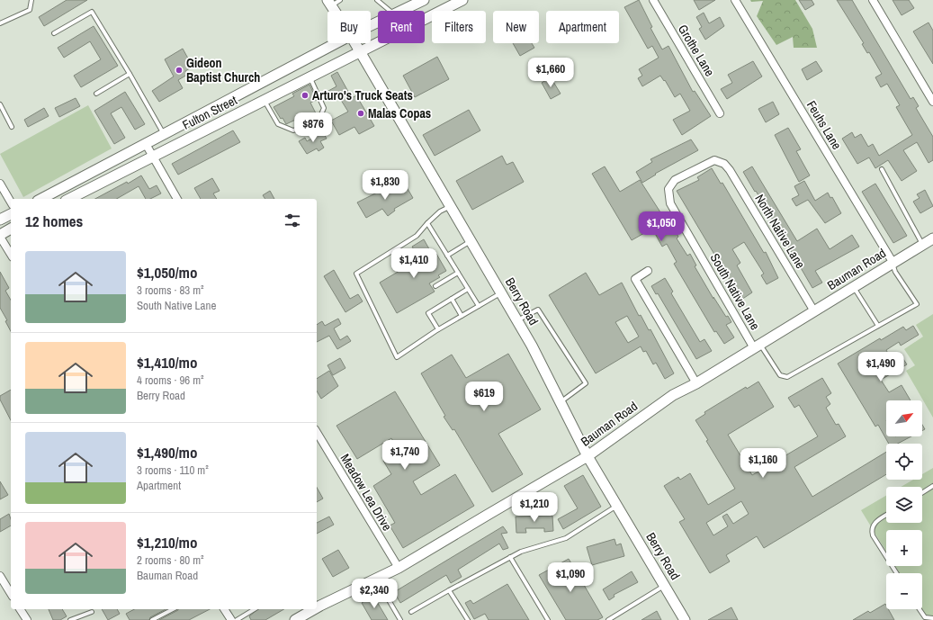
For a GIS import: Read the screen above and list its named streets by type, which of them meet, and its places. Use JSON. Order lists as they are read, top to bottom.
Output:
{
  "streets": {
    "street": [
      "Grothe Lane",
      "Fulton Street",
      "Feuhs Lane",
      "North Native Lane",
      "Bauman Road",
      "South Native Lane",
      "Berry Road",
      "Meadow Lea Drive"
    ]
  },
  "crossings": [
    ["Fulton Street", "Berry Road"],
    ["Feuhs Lane", "Bauman Road"],
    ["North Native Lane", "Bauman Road"],
    ["North Native Lane", "South Native Lane"],
    ["Bauman Road", "South Native Lane"],
    ["Bauman Road", "Berry Road"],
    ["Bauman Road", "Meadow Lea Drive"]
  ],
  "places": ["Gideon Baptist Church", "Arturo's Truck Seats", "Malas Copas"],
  "north": "top right",
  "page": {
    "chip": [
      "Buy",
      "Rent",
      "Filters",
      "New",
      "Apartment"
    ],
    "price": [
      "$1,660",
      "$876",
      "$1,830",
      "$1,050",
      "$1,410",
      "$1,490",
      "$619",
      "$1,740",
      "$1,160",
      "$1,210",
      "$1,090",
      "$2,340"
    ],
    "heading": "12 homes",
    "list": [
      {
        "name": "$1,050/mo",
        "note": "3 rooms · 83 m² · South Native Lane"
      },
      {
        "name": "$1,410/mo",
        "note": "4 rooms · 96 m² · Berry Road"
      },
      {
        "name": "$1,490/mo",
        "note": "3 rooms · 110 m² · Apartment"
      },
      {
        "name": "$1,210/mo",
        "note": "2 rooms · 80 m² · Bauman Road"
      }
    ],
    "map_buttons": ["+", "−"]
  }
}
